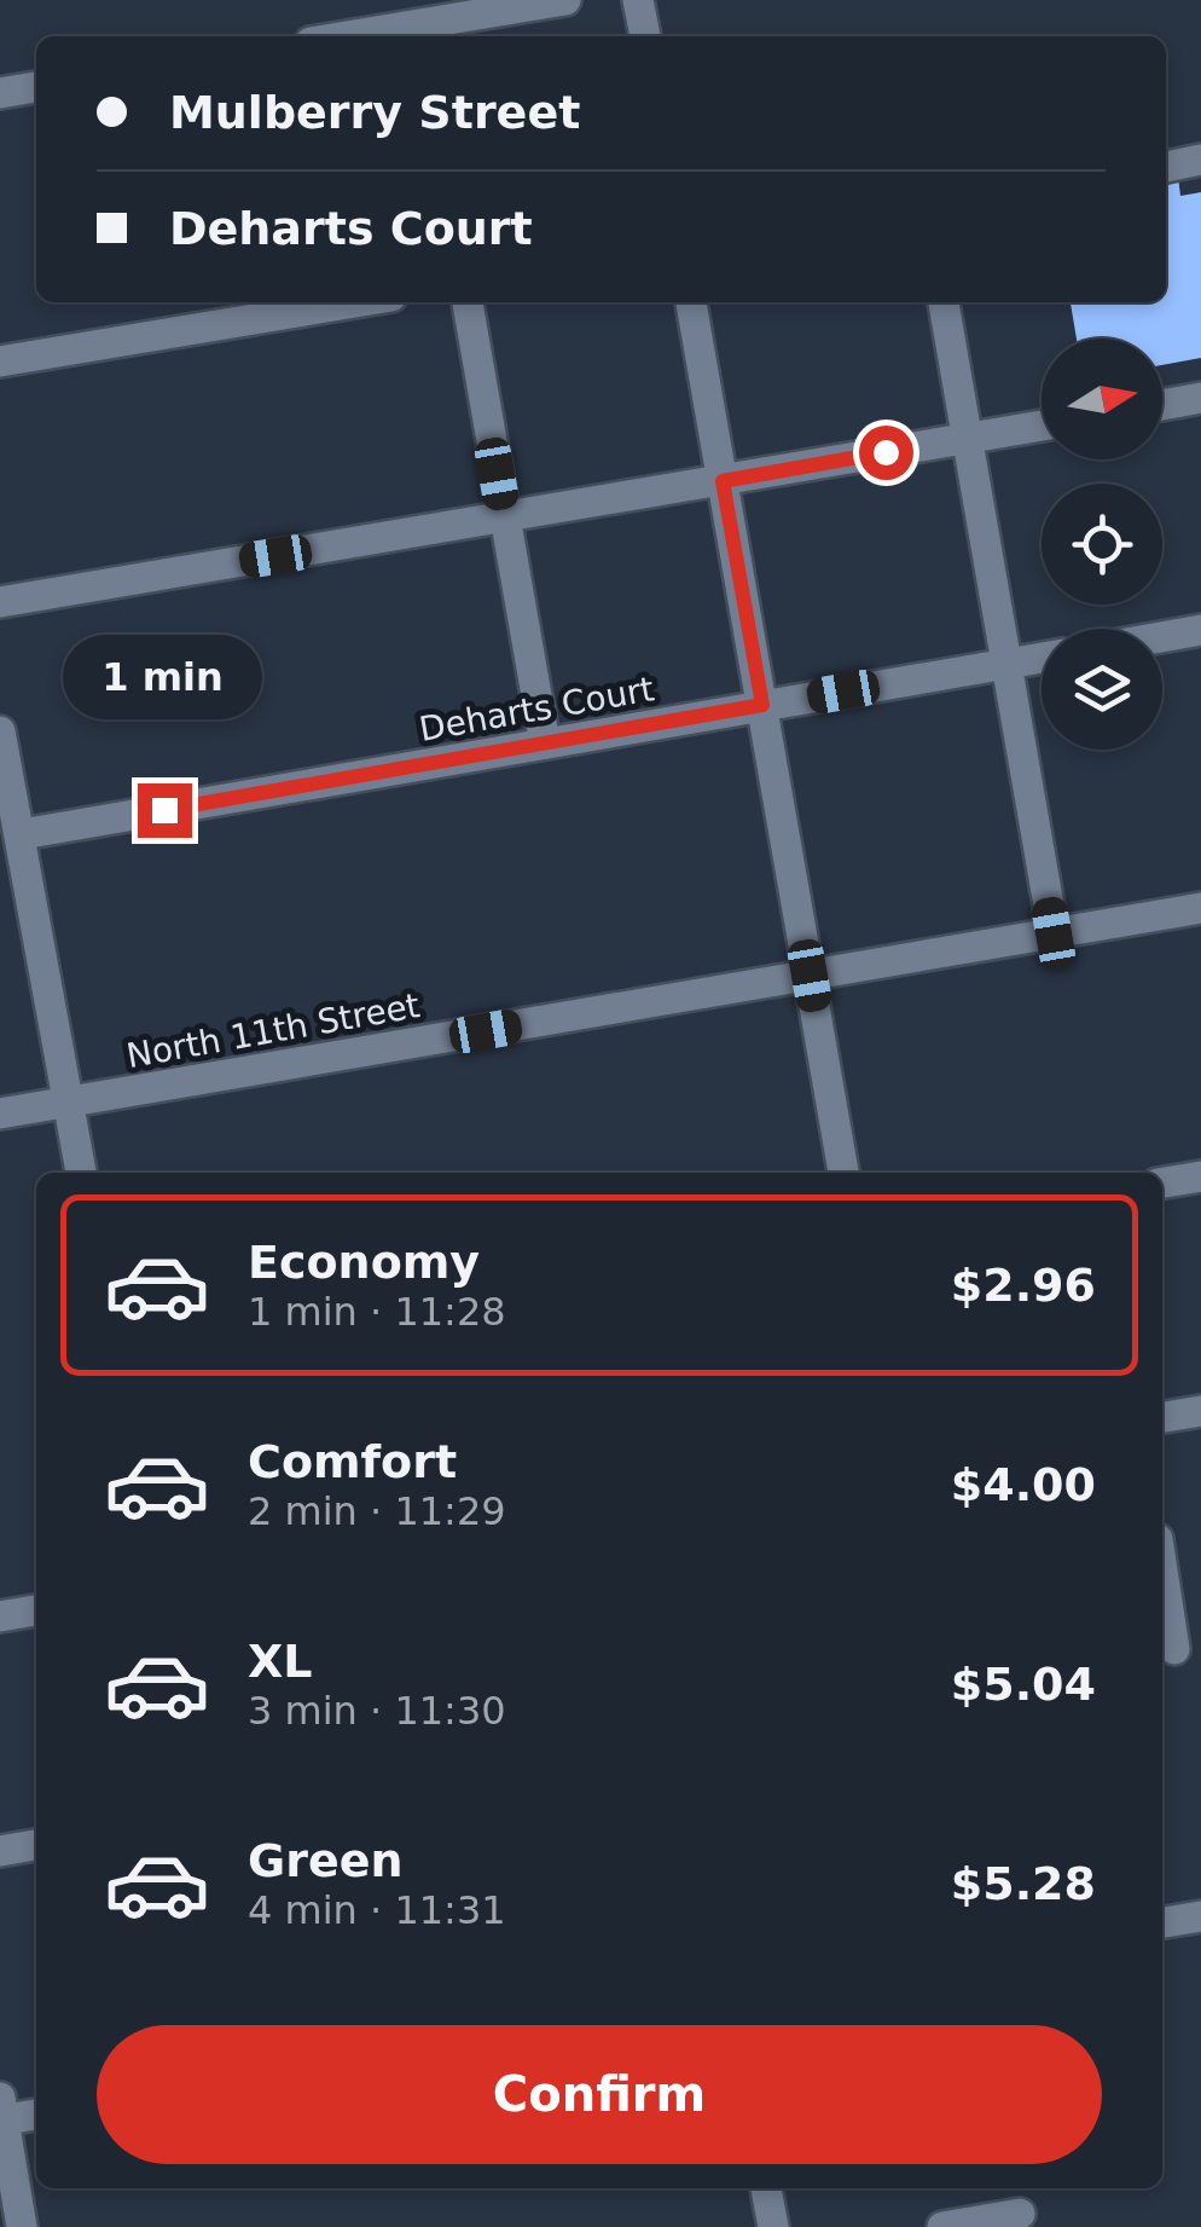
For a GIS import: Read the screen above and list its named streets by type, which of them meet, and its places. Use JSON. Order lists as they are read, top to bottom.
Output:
{
  "streets": {
    "street": ["Deharts Court", "North 11th Street"]
  },
  "north": "right",
  "page": {
    "banner": ["Mulberry Street", "Deharts Court"],
    "bubble": "1 min",
    "list": [
      {
        "name": "Economy",
        "note": "1 min · 11:28",
        "value": "$2.96"
      },
      {
        "name": "Comfort",
        "note": "2 min · 11:29",
        "value": "$4.00"
      },
      {
        "name": "XL",
        "note": "3 min · 11:30",
        "value": "$5.04"
      },
      {
        "name": "Green",
        "note": "4 min · 11:31",
        "value": "$5.28"
      }
    ],
    "buttons": "Confirm"
  }
}
